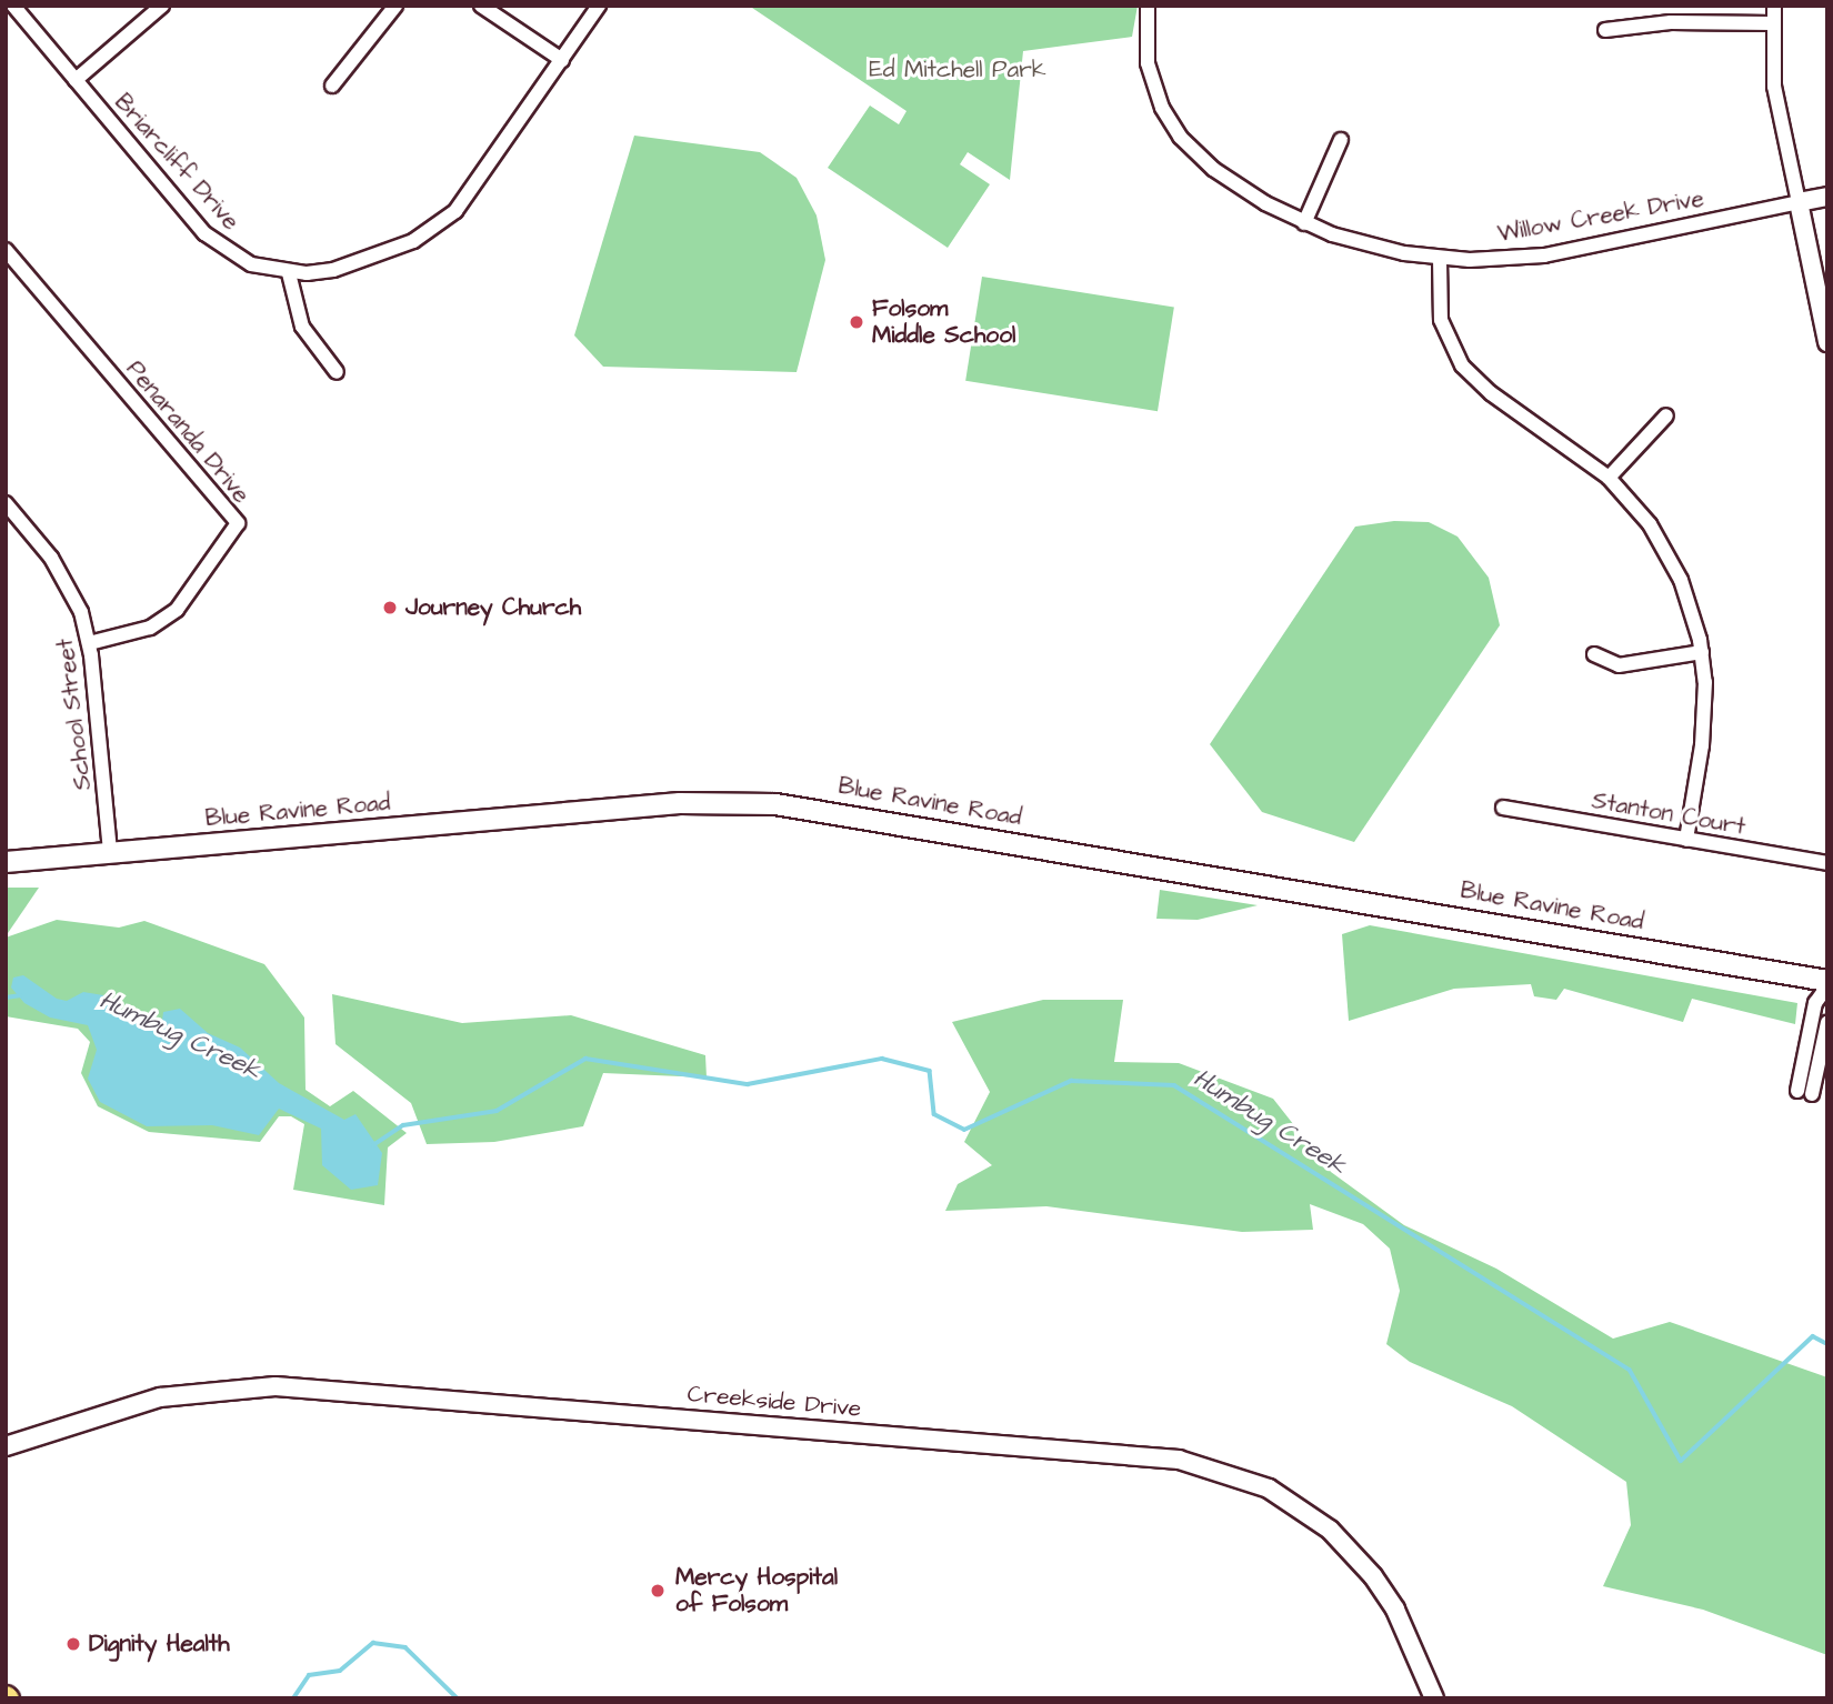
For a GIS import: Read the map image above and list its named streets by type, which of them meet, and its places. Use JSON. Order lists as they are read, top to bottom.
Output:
{
  "streets": {
    "main road": ["Blue Ravine Road"],
    "street": [
      "Briarcliff Drive",
      "Willow Creek Drive",
      "Penaranda Drive",
      "School Street",
      "Stanton Court",
      "Creekside Drive"
    ]
  },
  "crossings": [
    ["Penaranda Drive", "School Street"],
    ["School Street", "Blue Ravine Road"]
  ],
  "water": ["Humbug Creek"],
  "parks": ["Ed Mitchell Park"],
  "places": [
    "Folsom Middle School",
    "Journey Church",
    "Mercy Hospital of Folsom",
    "Dignity Health"
  ]
}
